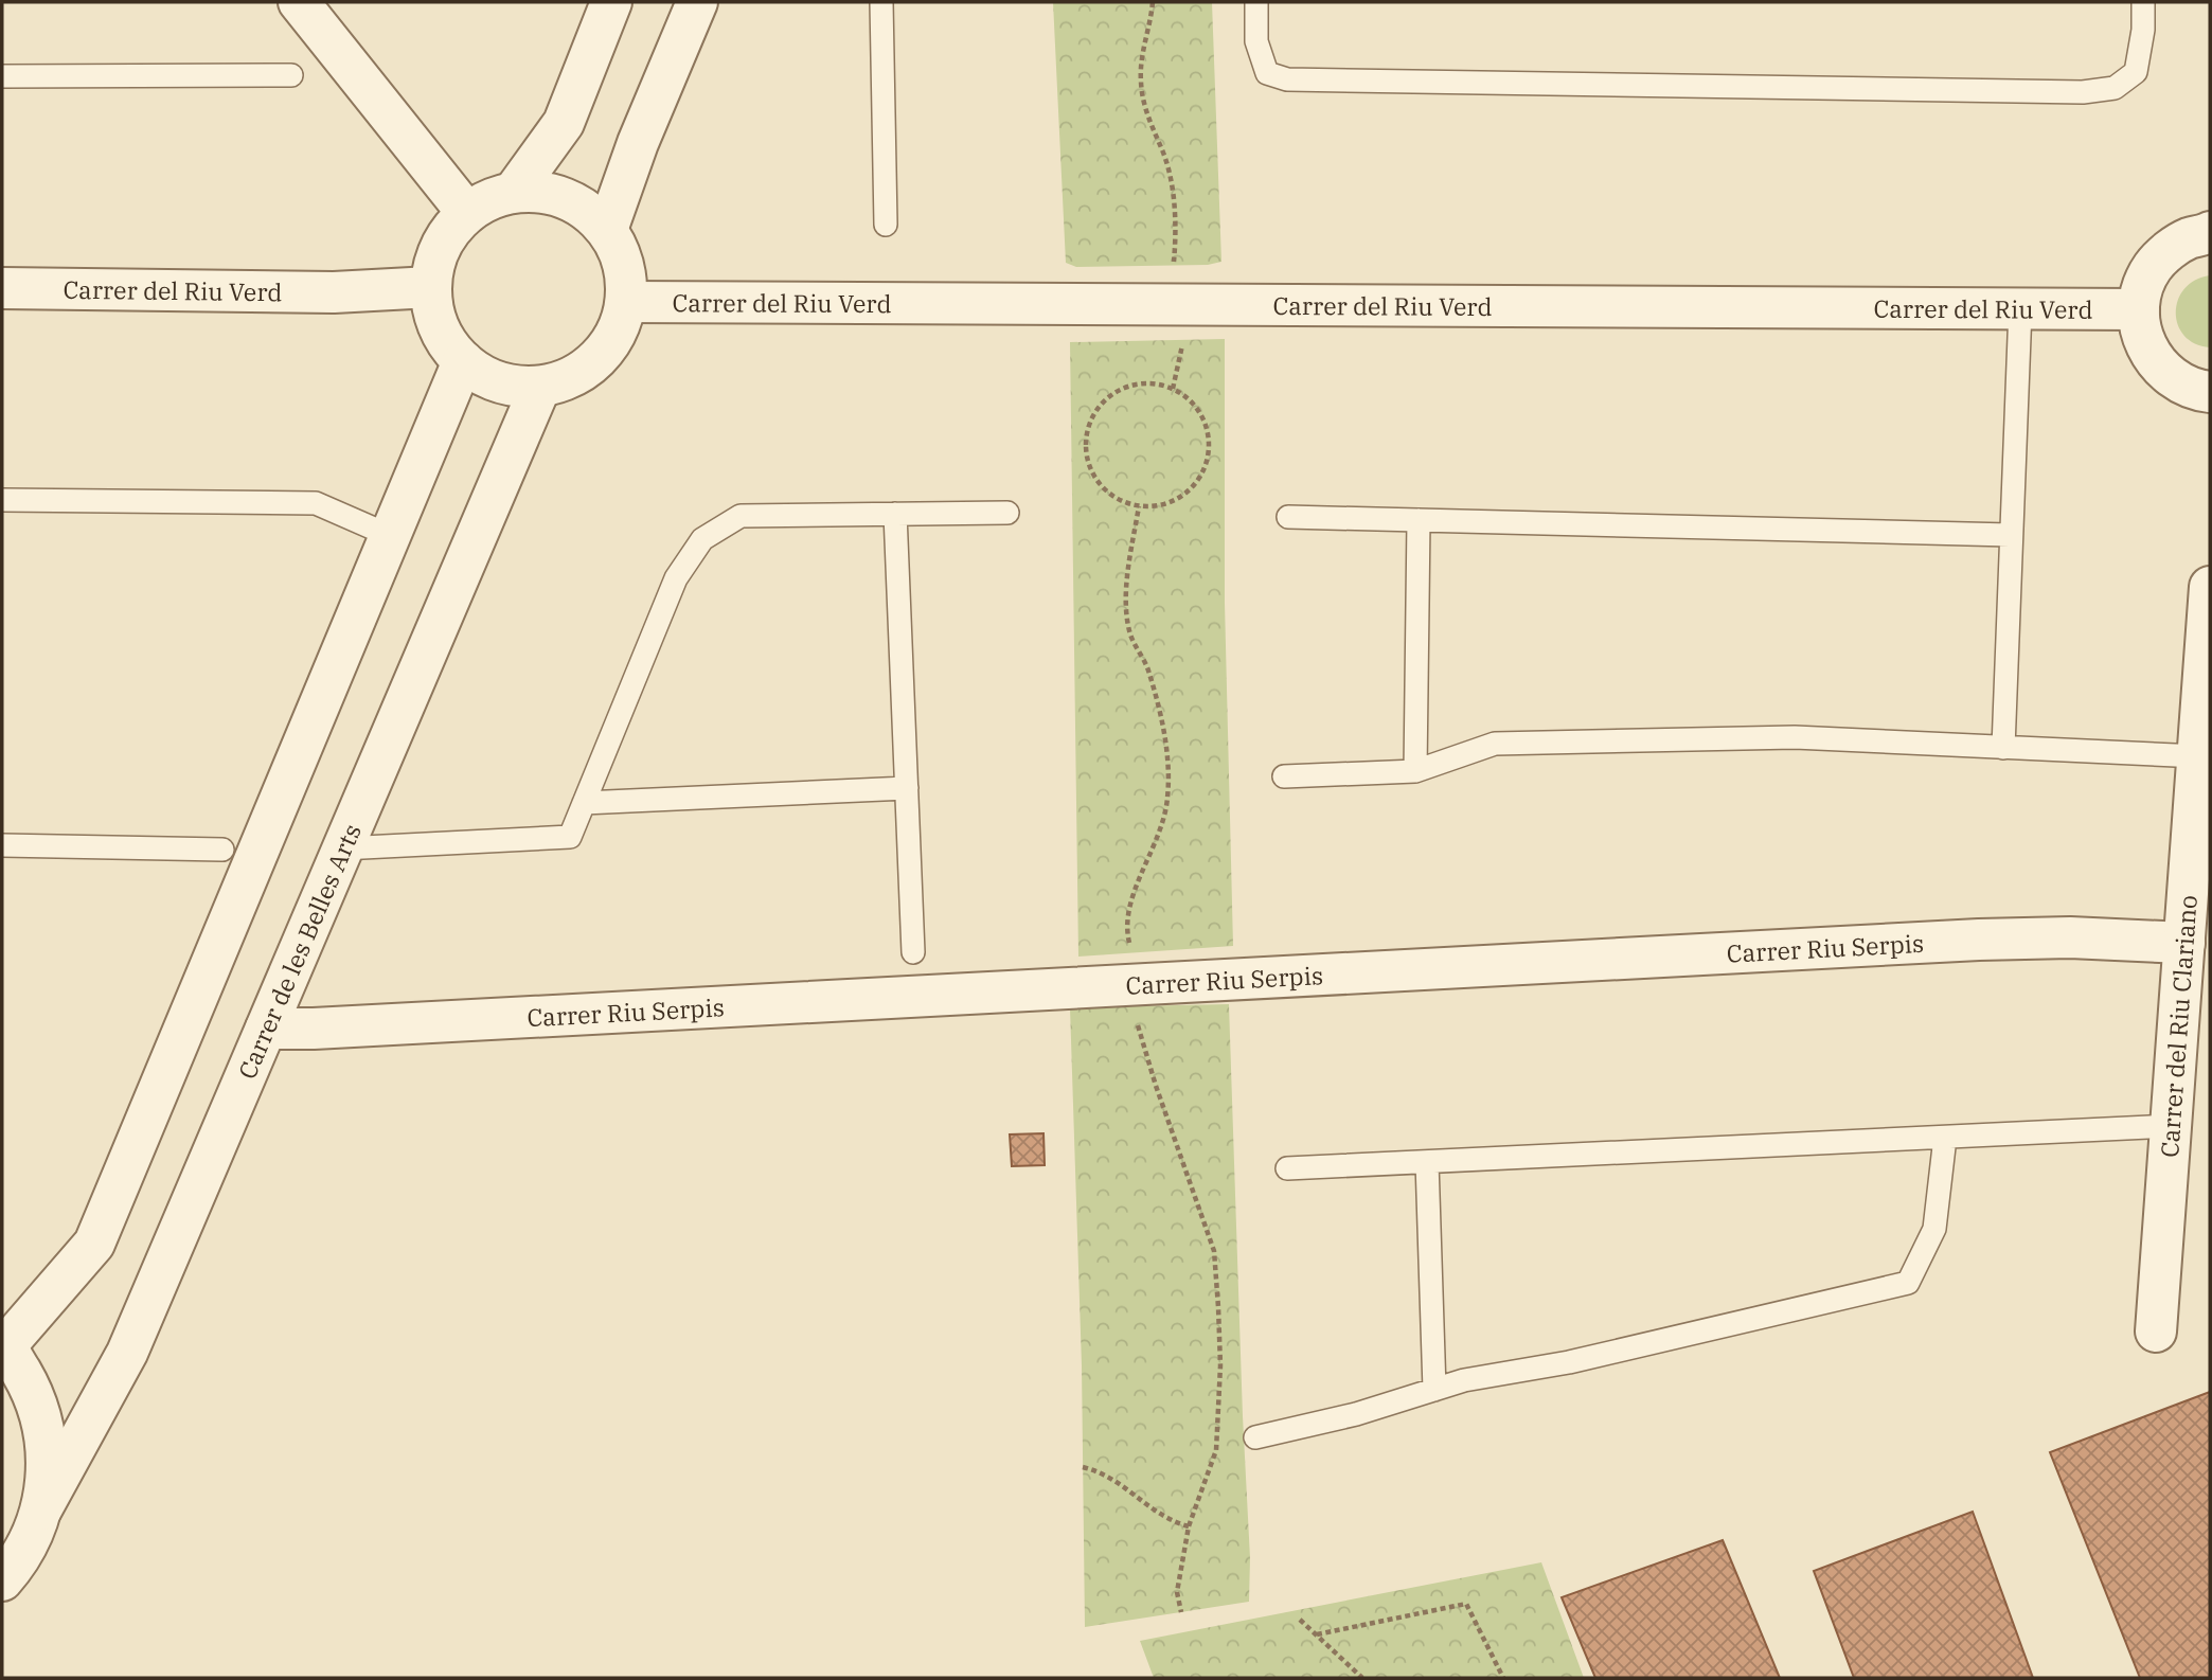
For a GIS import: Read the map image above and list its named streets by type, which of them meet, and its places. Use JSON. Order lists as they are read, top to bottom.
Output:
{
  "streets": {
    "street": [
      "Carrer del Riu Verd",
      "Carrer Riu Serpis",
      "Carrer de les Belles Arts",
      "Carrer del Riu Clariano"
    ]
  },
  "crossings": [
    ["Carrer del Riu Verd", "Carrer de les Belles Arts"],
    ["Carrer Riu Serpis", "Carrer de les Belles Arts"],
    ["Carrer Riu Serpis", "Carrer del Riu Clariano"]
  ]
}
